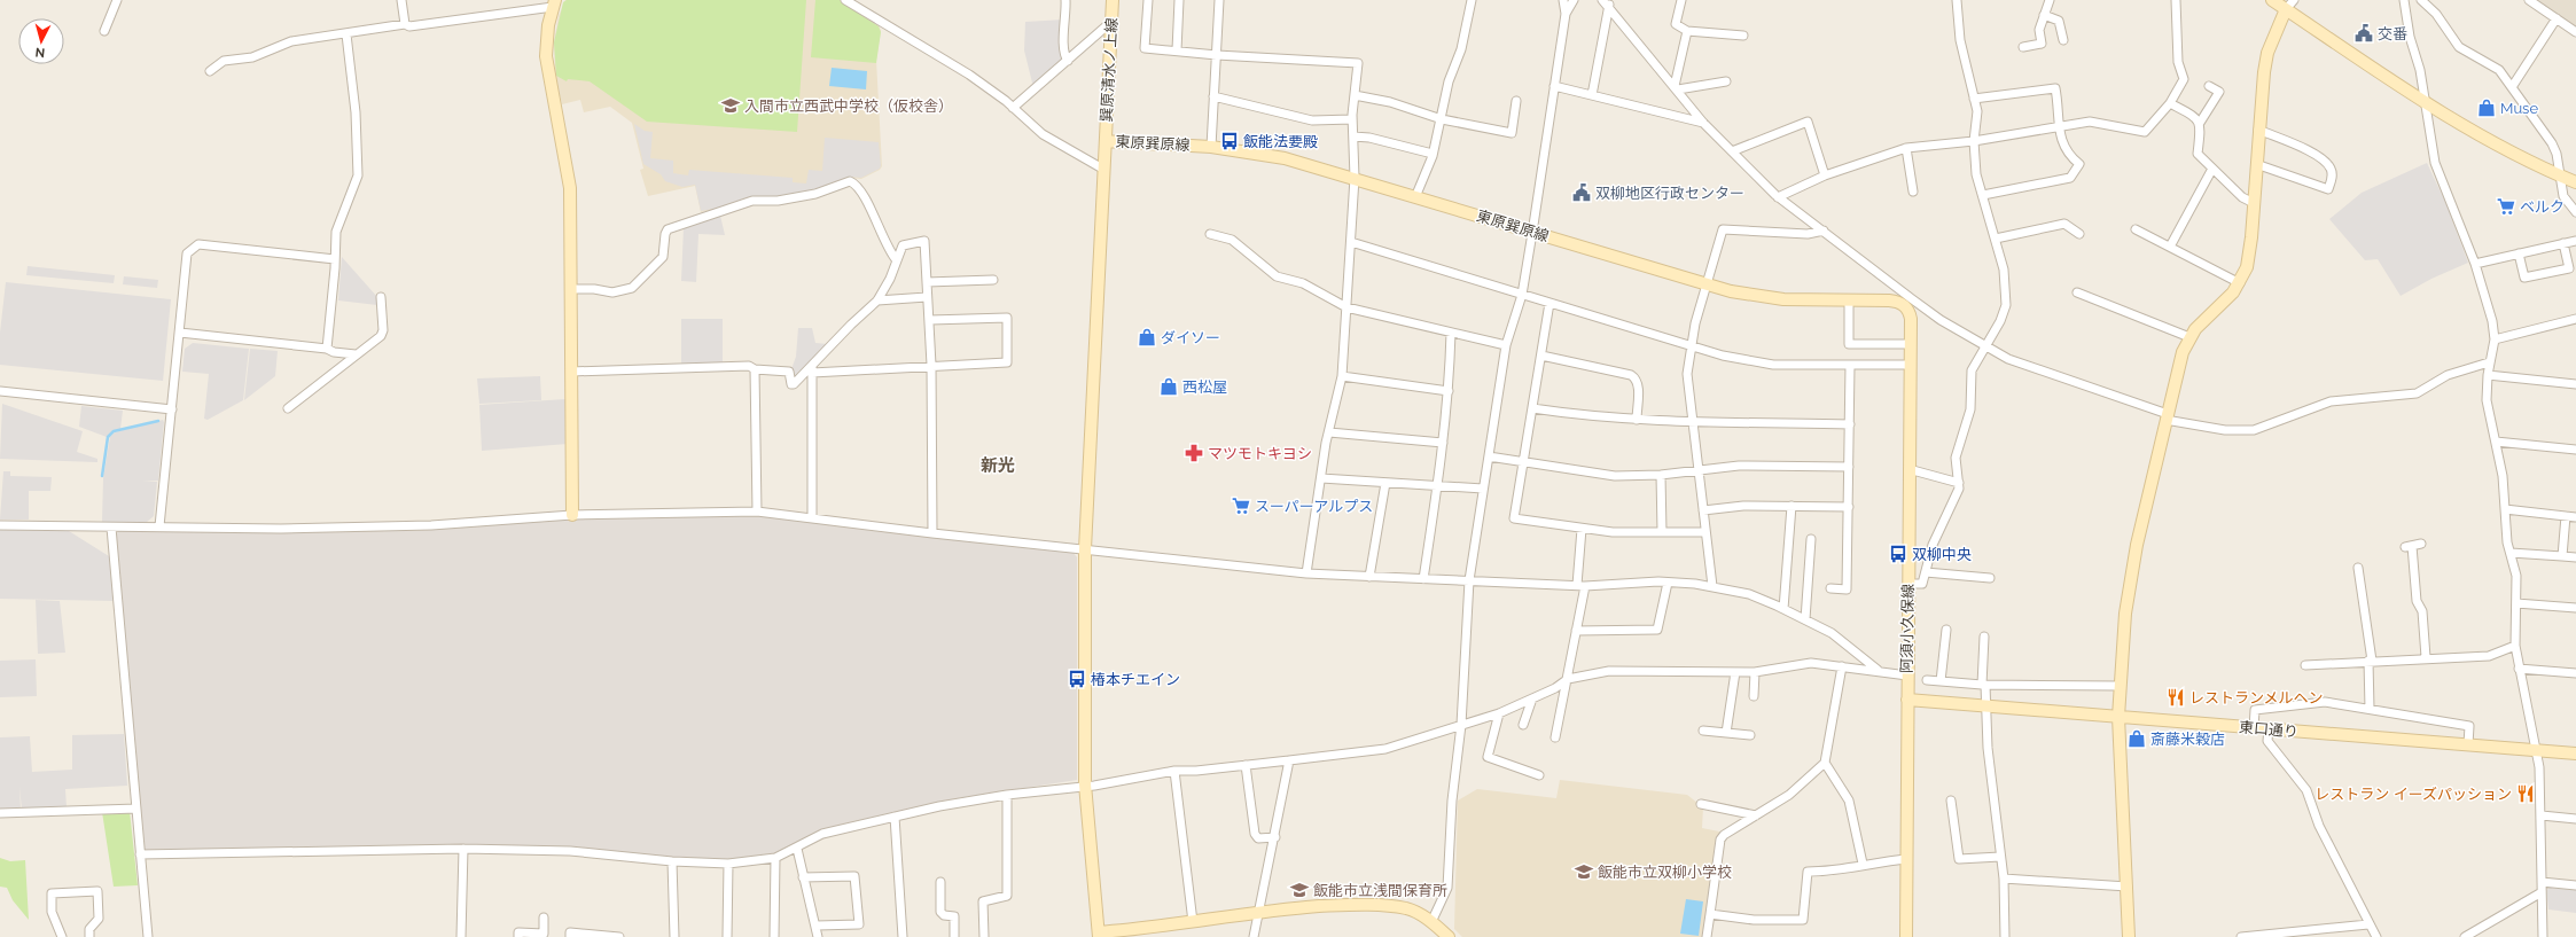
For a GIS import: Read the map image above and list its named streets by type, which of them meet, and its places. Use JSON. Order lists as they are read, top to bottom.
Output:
{
  "streets": {
    "street": [
      "巽原清水ノ上線",
      "東原巽原線",
      "阿須小久保線",
      "東口通り"
    ]
  },
  "crossings": [
    ["巽原清水ノ上線", "東原巽原線"],
    ["東原巽原線", "阿須小久保線"],
    ["阿須小久保線", "東口通り"]
  ],
  "districts": ["新光"],
  "places": {
    "public building": ["交番", "双柳地区行政センター"],
    "school or university": ["入間市立西武中学校（仮校舎）", "飯能市立双柳小学校", "飯能市立浅間保育所"],
    "shop": [
      "Muse",
      "ダイソー",
      "西松屋",
      "斎藤米穀店"
    ],
    "bus stop": ["飯能法要殿", "双柳中央", "椿本チエイン"],
    "supermarket": ["ベルク", "スーパーアルプス"],
    "pharmacy": ["マツモトキヨシ"],
    "restaurant": ["レストランメルヘン", "レストラン イーズパッション"]
  },
  "north": "bottom"
}
